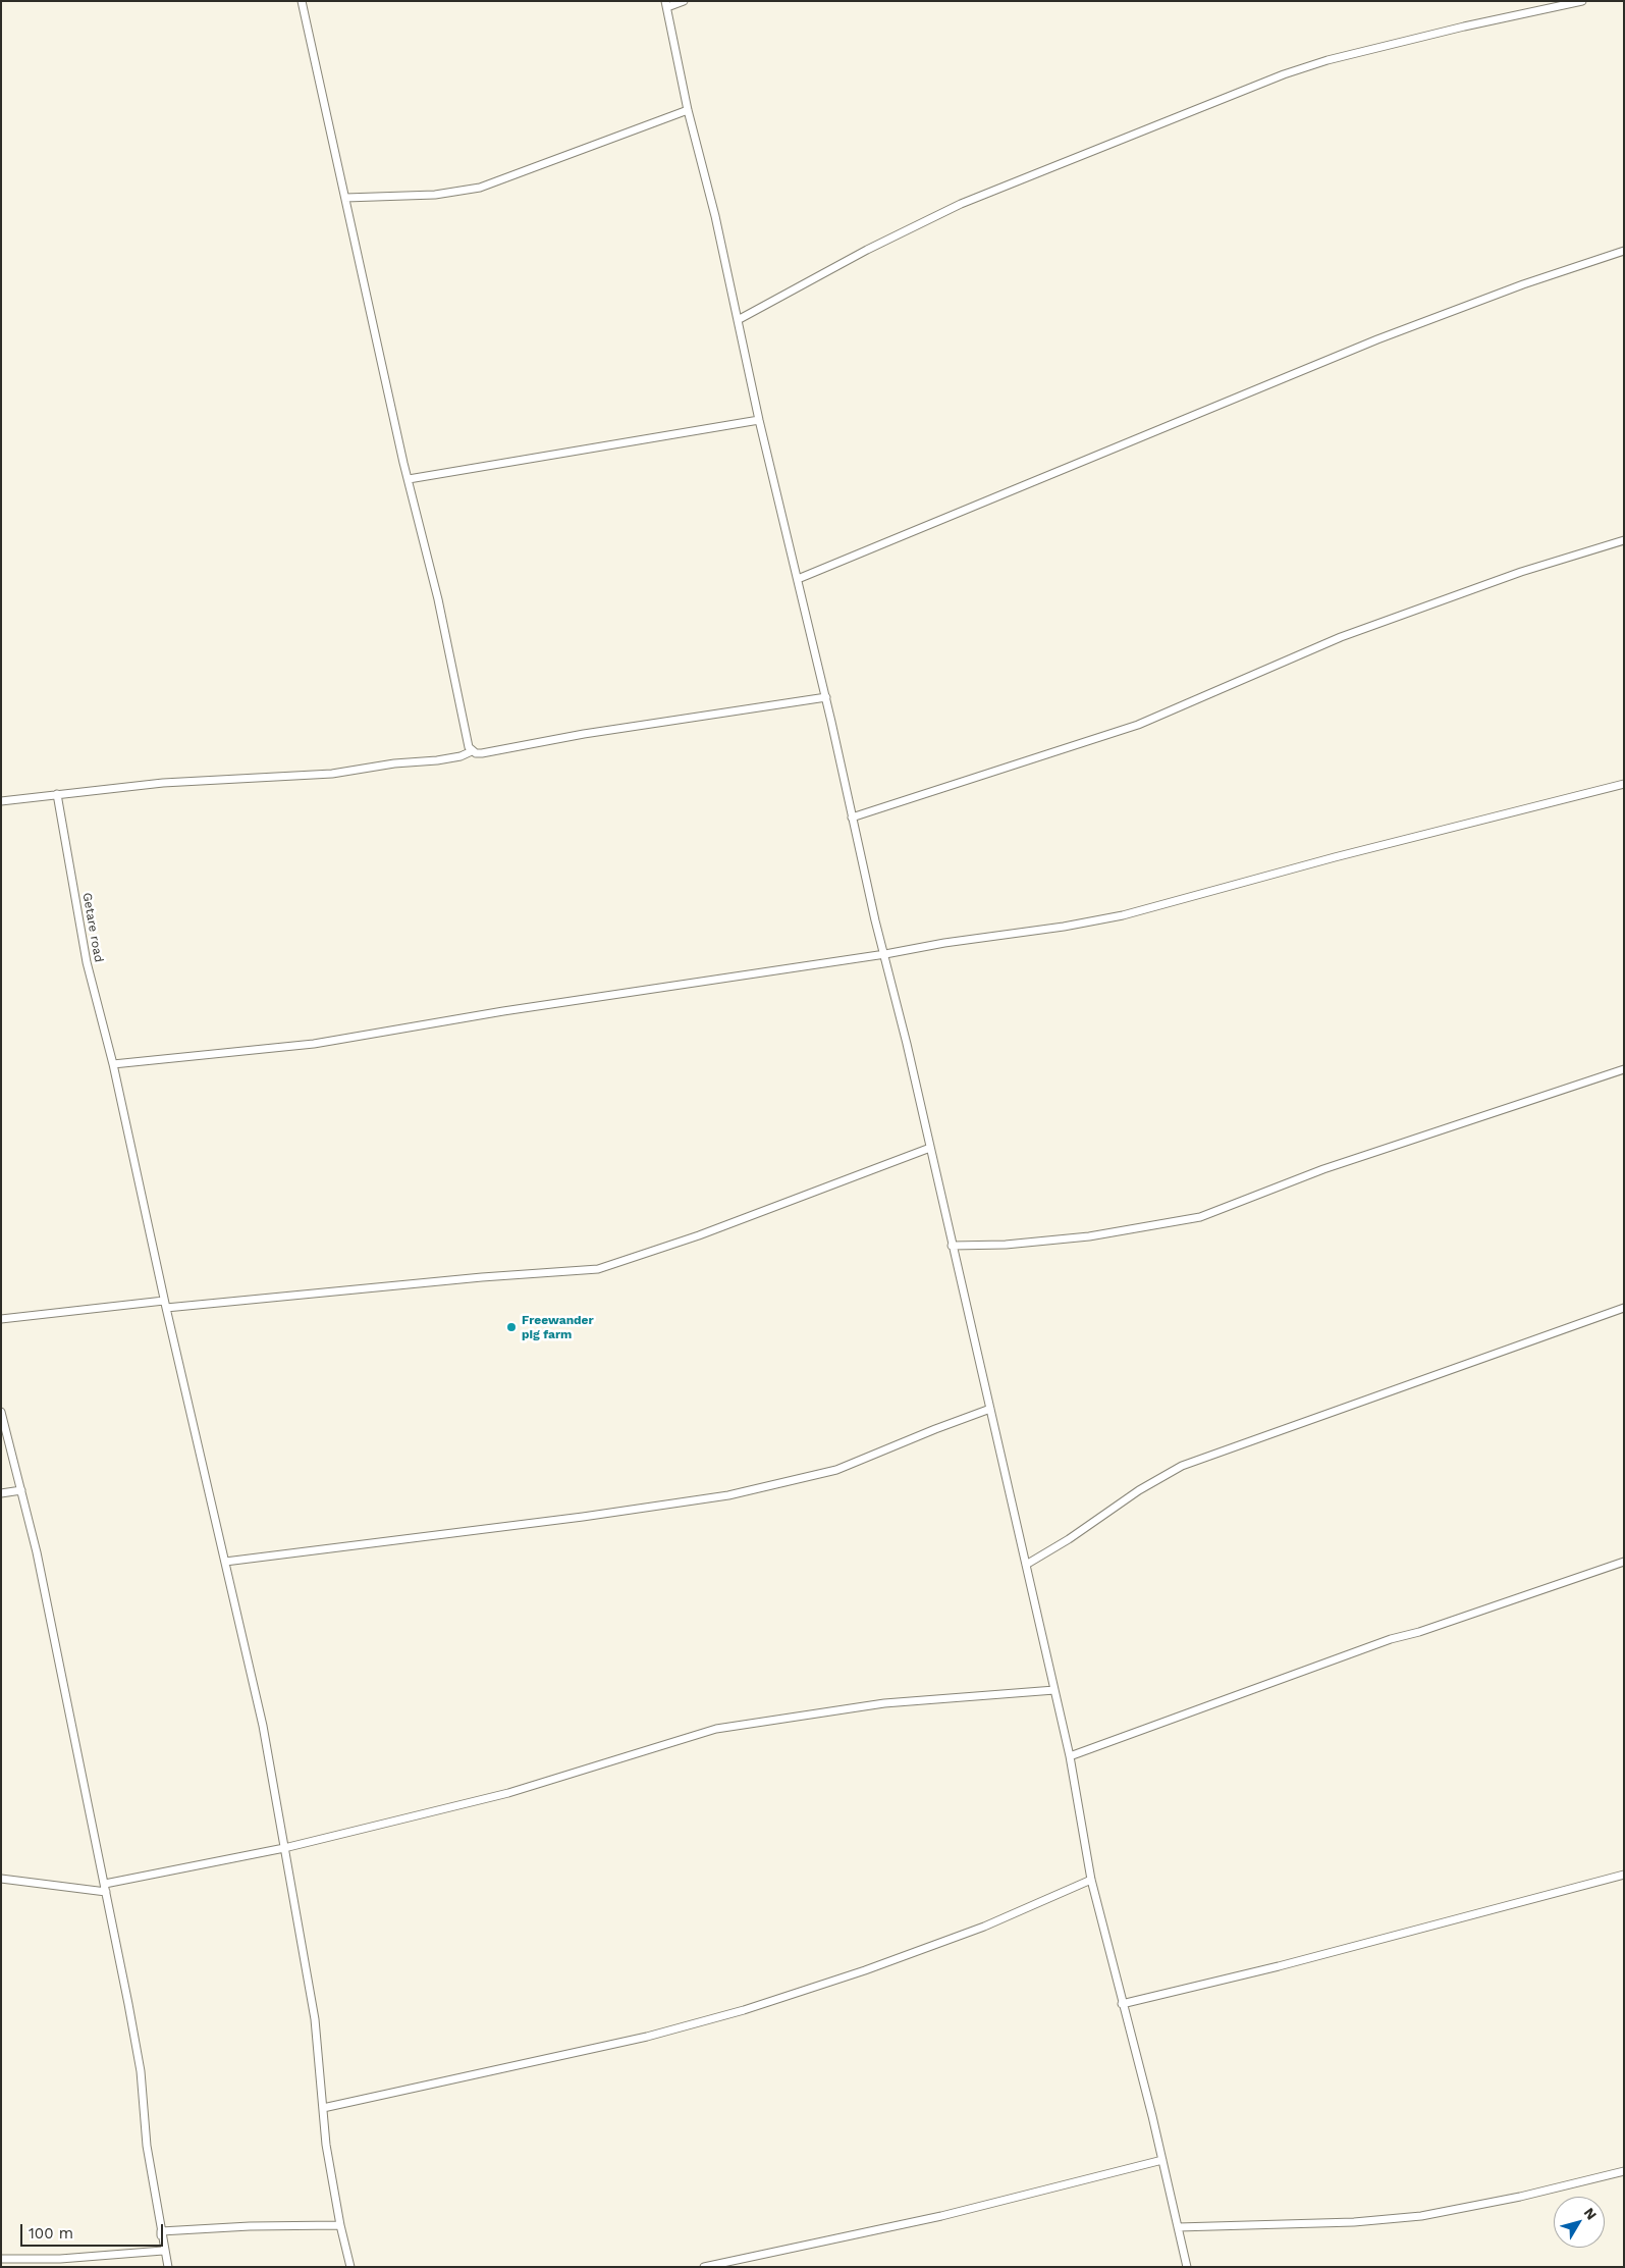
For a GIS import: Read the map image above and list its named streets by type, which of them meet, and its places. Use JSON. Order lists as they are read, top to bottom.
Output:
{
  "streets": {
    "street": ["Getare road"]
  },
  "places": ["Freewander pig farm"],
  "scale_bar": "100 m",
  "north": "top right"
}
